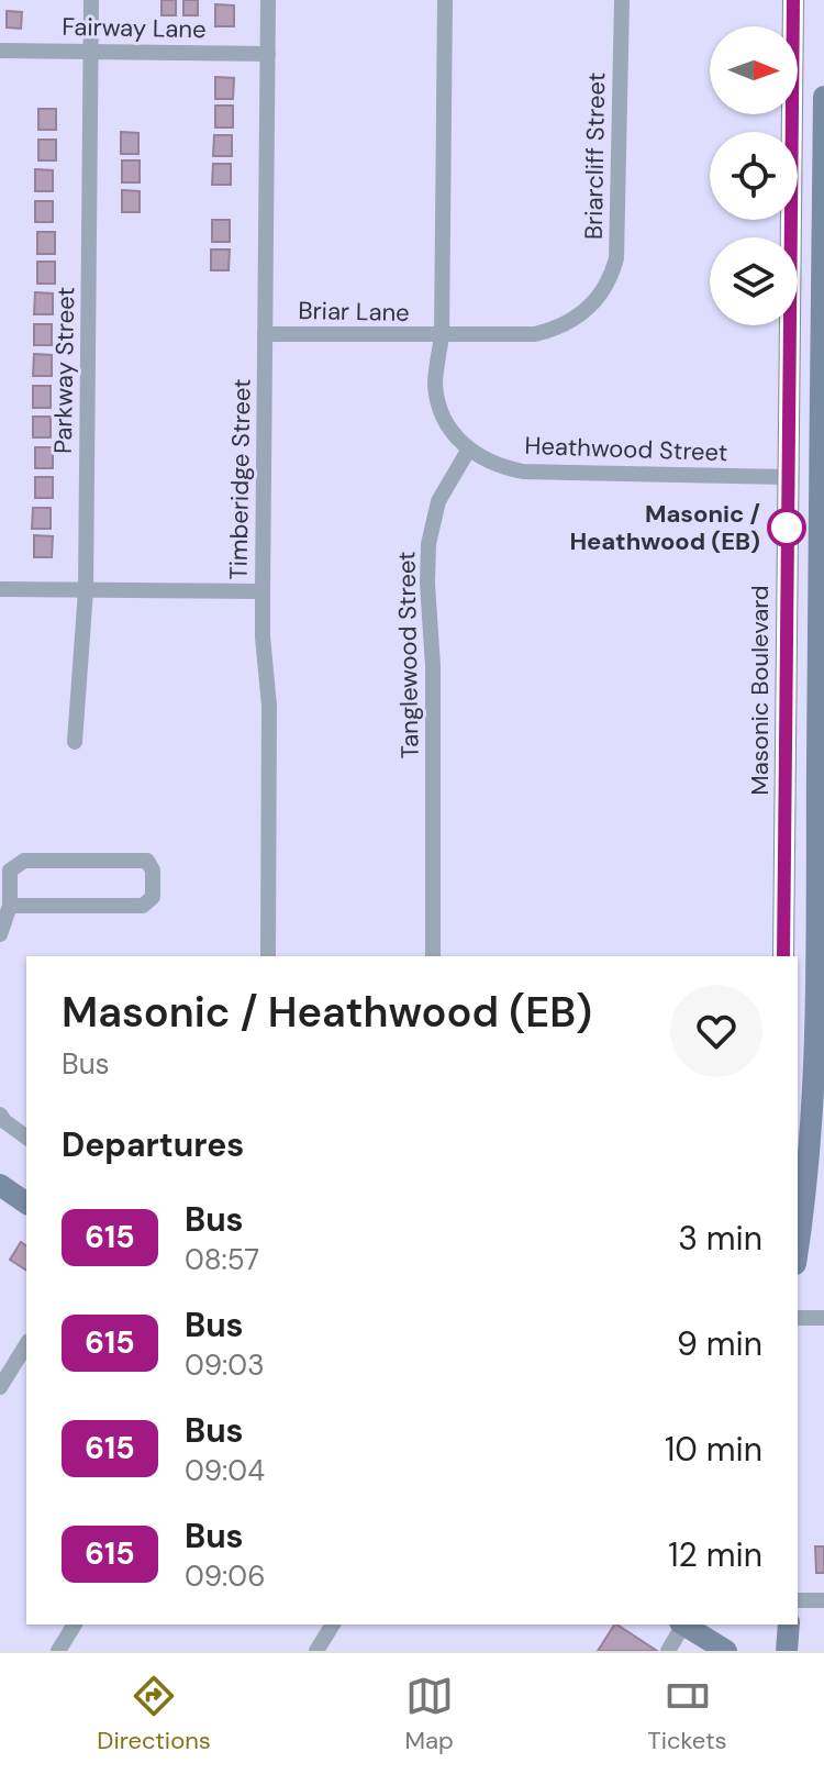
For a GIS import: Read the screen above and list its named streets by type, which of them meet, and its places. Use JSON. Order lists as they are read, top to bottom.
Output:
{
  "streets": {
    "main road": ["Masonic Boulevard"],
    "street": [
      "Fairway Lane",
      "Briarcliff Street",
      "Briar Lane",
      "Parkway Street",
      "Heathwood Street",
      "Timberidge Street",
      "Tanglewood Street"
    ]
  },
  "crossings": [
    ["Fairway Lane", "Parkway Street"],
    ["Fairway Lane", "Timberidge Street"],
    ["Briarcliff Street", "Briar Lane"],
    ["Briar Lane", "Timberidge Street"],
    ["Heathwood Street", "Tanglewood Street"],
    ["Heathwood Street", "Masonic Boulevard"]
  ],
  "places": ["Masonic / Heathwood (EB)"],
  "lines": ["bus line 615"],
  "north": "right",
  "page": {
    "heading": [
      ["Masonic / Heathwood (EB)", "Bus"],
      "Departures"
    ],
    "list": [
      {
        "mark": "615",
        "name": "Bus",
        "note": "08:57",
        "value": "3 min"
      },
      {
        "mark": "615",
        "name": "Bus",
        "note": "09:03",
        "value": "9 min"
      },
      {
        "mark": "615",
        "name": "Bus",
        "note": "09:04",
        "value": "10 min"
      },
      {
        "mark": "615",
        "name": "Bus",
        "note": "09:06",
        "value": "12 min"
      }
    ],
    "tabs": ["Directions", "Map", "Tickets"]
  }
}
